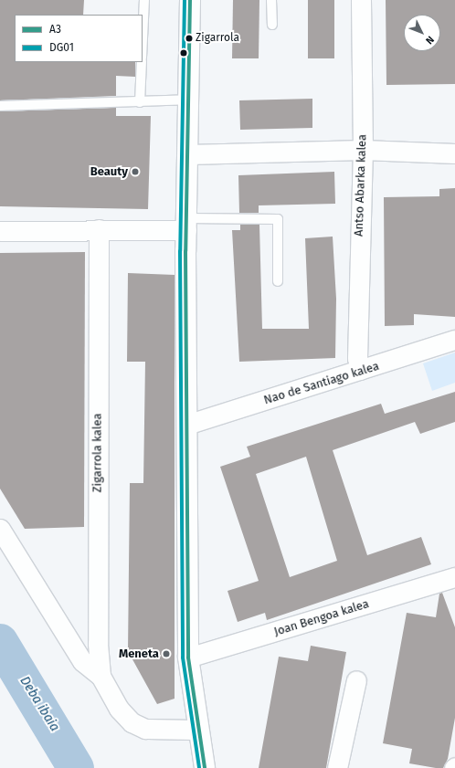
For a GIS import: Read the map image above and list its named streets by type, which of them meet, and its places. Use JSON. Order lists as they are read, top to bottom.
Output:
{
  "streets": {
    "street": [
      "Antso Abarka kalea",
      "Nao de Santiago kalea",
      "Zigarrola kalea",
      "Joan Bengoa kalea"
    ]
  },
  "crossings": [
    ["Antso Abarka kalea", "Nao de Santiago kalea"]
  ],
  "water": ["Deba ibaia"],
  "places": ["Zigarrola", "Beauty", "Meneta"],
  "lines": ["transit line A3", "transit line DG01"],
  "legend": ["A3", "DG01"],
  "north": "bottom right"
}
